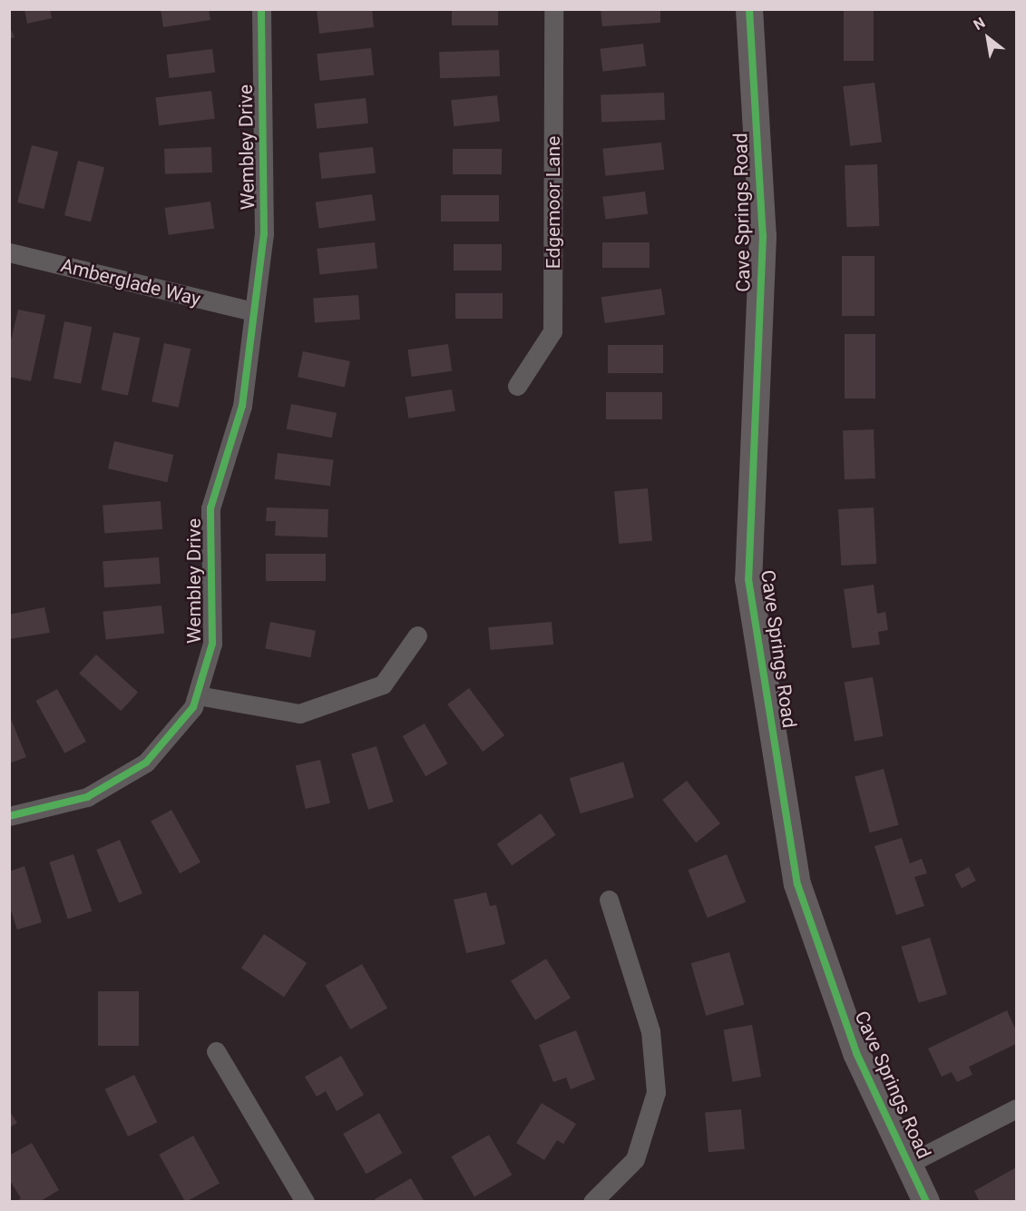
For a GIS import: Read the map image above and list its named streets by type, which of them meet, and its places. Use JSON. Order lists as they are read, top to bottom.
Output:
{
  "streets": {
    "street": [
      "Wembley Drive",
      "Edgemoor Lane",
      "Cave Springs Road",
      "Amberglade Way"
    ]
  },
  "crossings": [
    ["Wembley Drive", "Amberglade Way"]
  ],
  "north": "top left"
}
